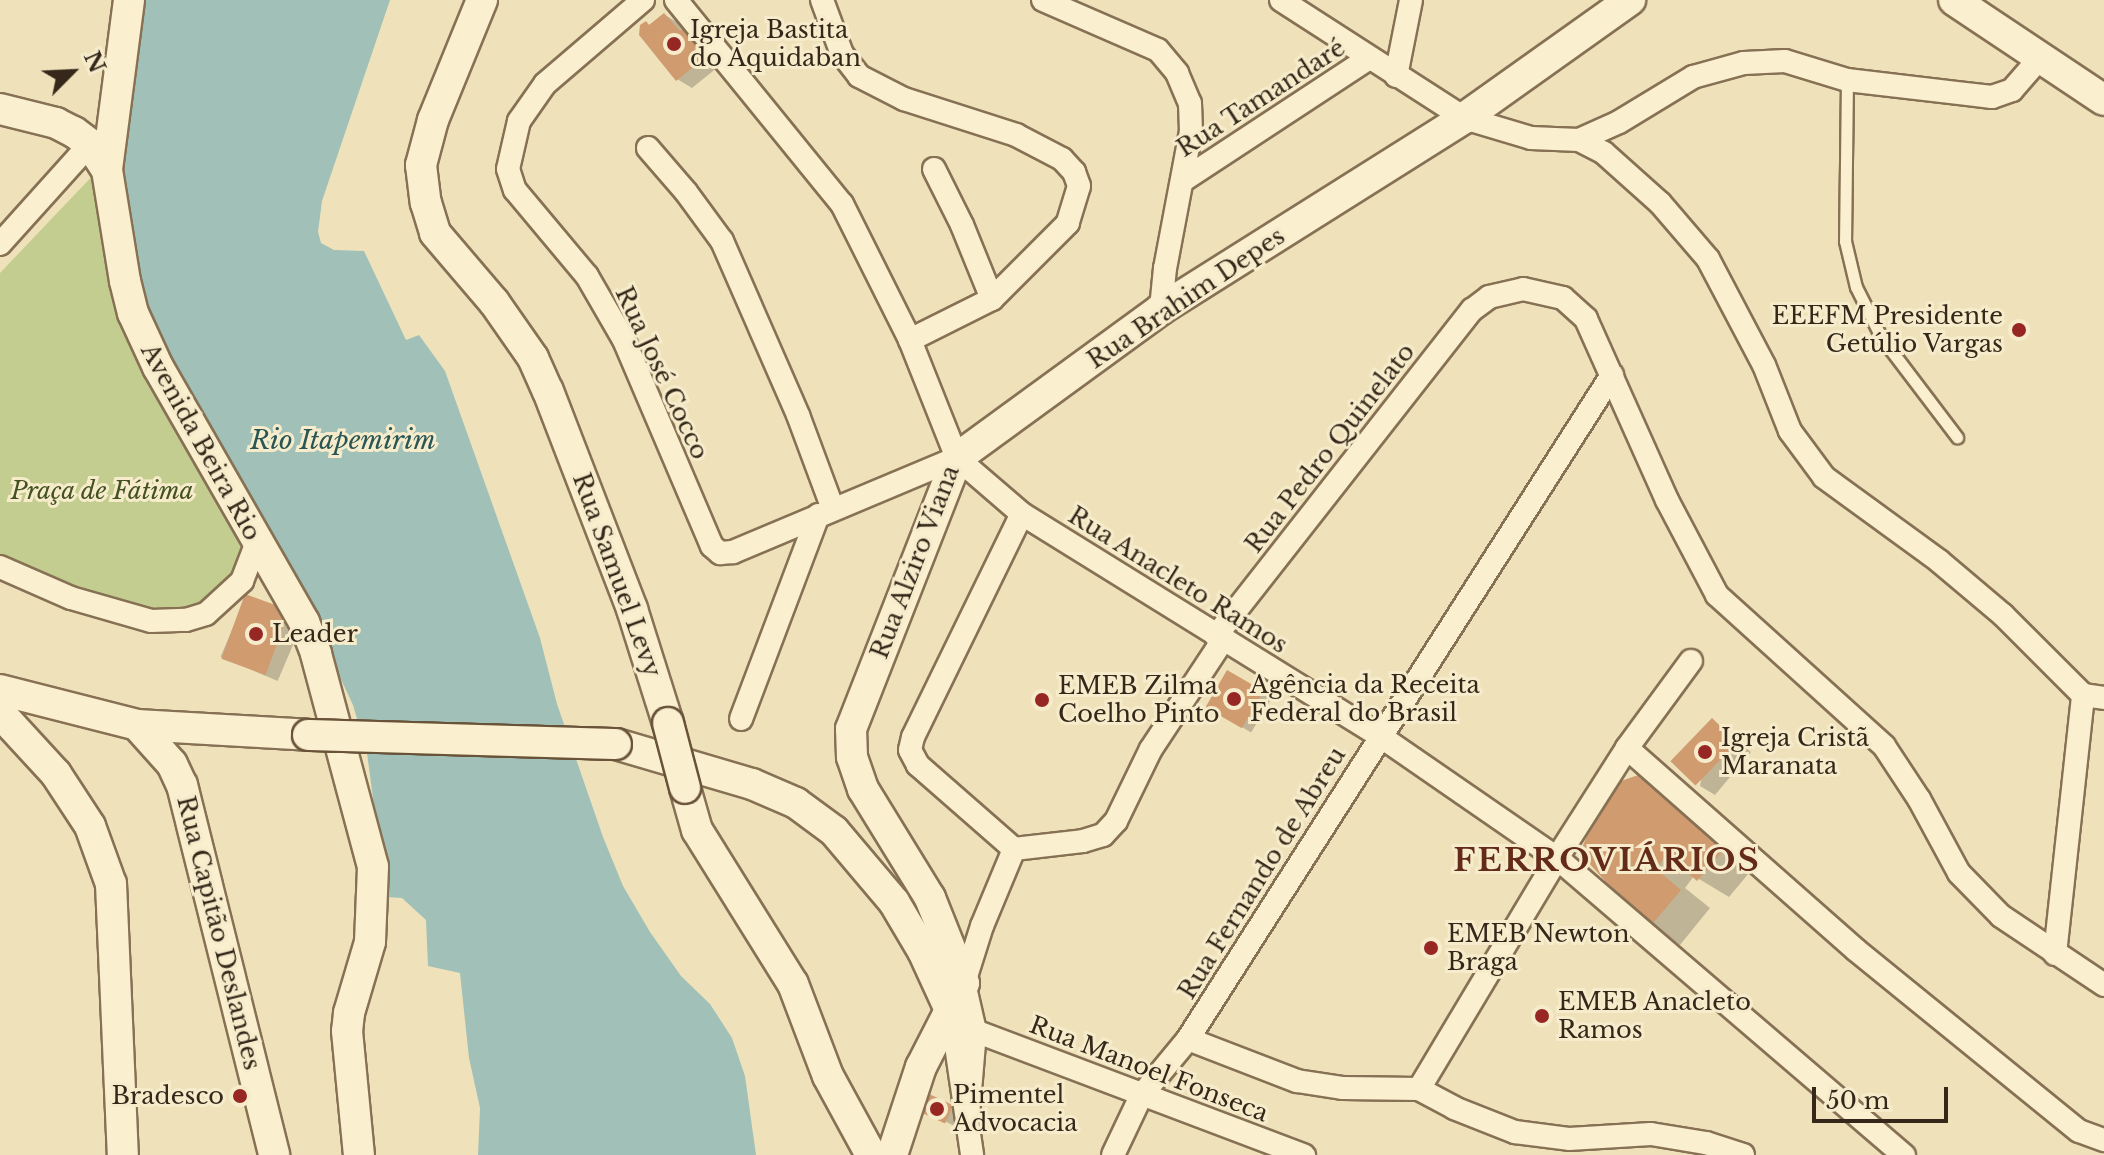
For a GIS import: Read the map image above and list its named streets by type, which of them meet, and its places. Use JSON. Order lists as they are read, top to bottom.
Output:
{
  "streets": {
    "main road": [
      "Rua Brahim Depes",
      "Avenida Beira Rio",
      "Rua Alziro Viana",
      "Rua Samuel Levy",
      "Rua Capitão Deslandes"
    ],
    "street": [
      "Rua Tamandaré",
      "Rua José Cocco",
      "Rua Pedro Quinelato",
      "Rua Anacleto Ramos",
      "Rua Fernando de Abreu",
      "Rua Manoel Fonseca"
    ]
  },
  "crossings": [
    ["Rua Brahim Depes", "Rua José Cocco"],
    ["Rua Brahim Depes", "Rua Alziro Viana"],
    ["Rua Brahim Depes", "Rua Anacleto Ramos"],
    ["Rua Pedro Quinelato", "Rua Anacleto Ramos"],
    ["Rua Pedro Quinelato", "Rua Fernando de Abreu"],
    ["Rua Alziro Viana", "Rua Anacleto Ramos"],
    ["Rua Anacleto Ramos", "Rua Fernando de Abreu"],
    ["Rua Fernando de Abreu", "Rua Manoel Fonseca"]
  ],
  "districts": ["FERROVIÁRIOS"],
  "water": ["Rio Itapemirim"],
  "parks": ["Praça de Fátima"],
  "places": [
    "Igreja Bastita do Aquidaban",
    "EEEFM Presidente Getúlio Vargas",
    "Leader",
    "Agência da Receita Federal do Brasil",
    "EMEB Zilma Coelho Pinto",
    "Igreja Cristã Maranata",
    "EMEB Newton Braga",
    "EMEB Anacleto Ramos",
    "Bradesco",
    "Pimentel Advocacia"
  ],
  "scale_bar": "50 m",
  "north": "top right"
}
